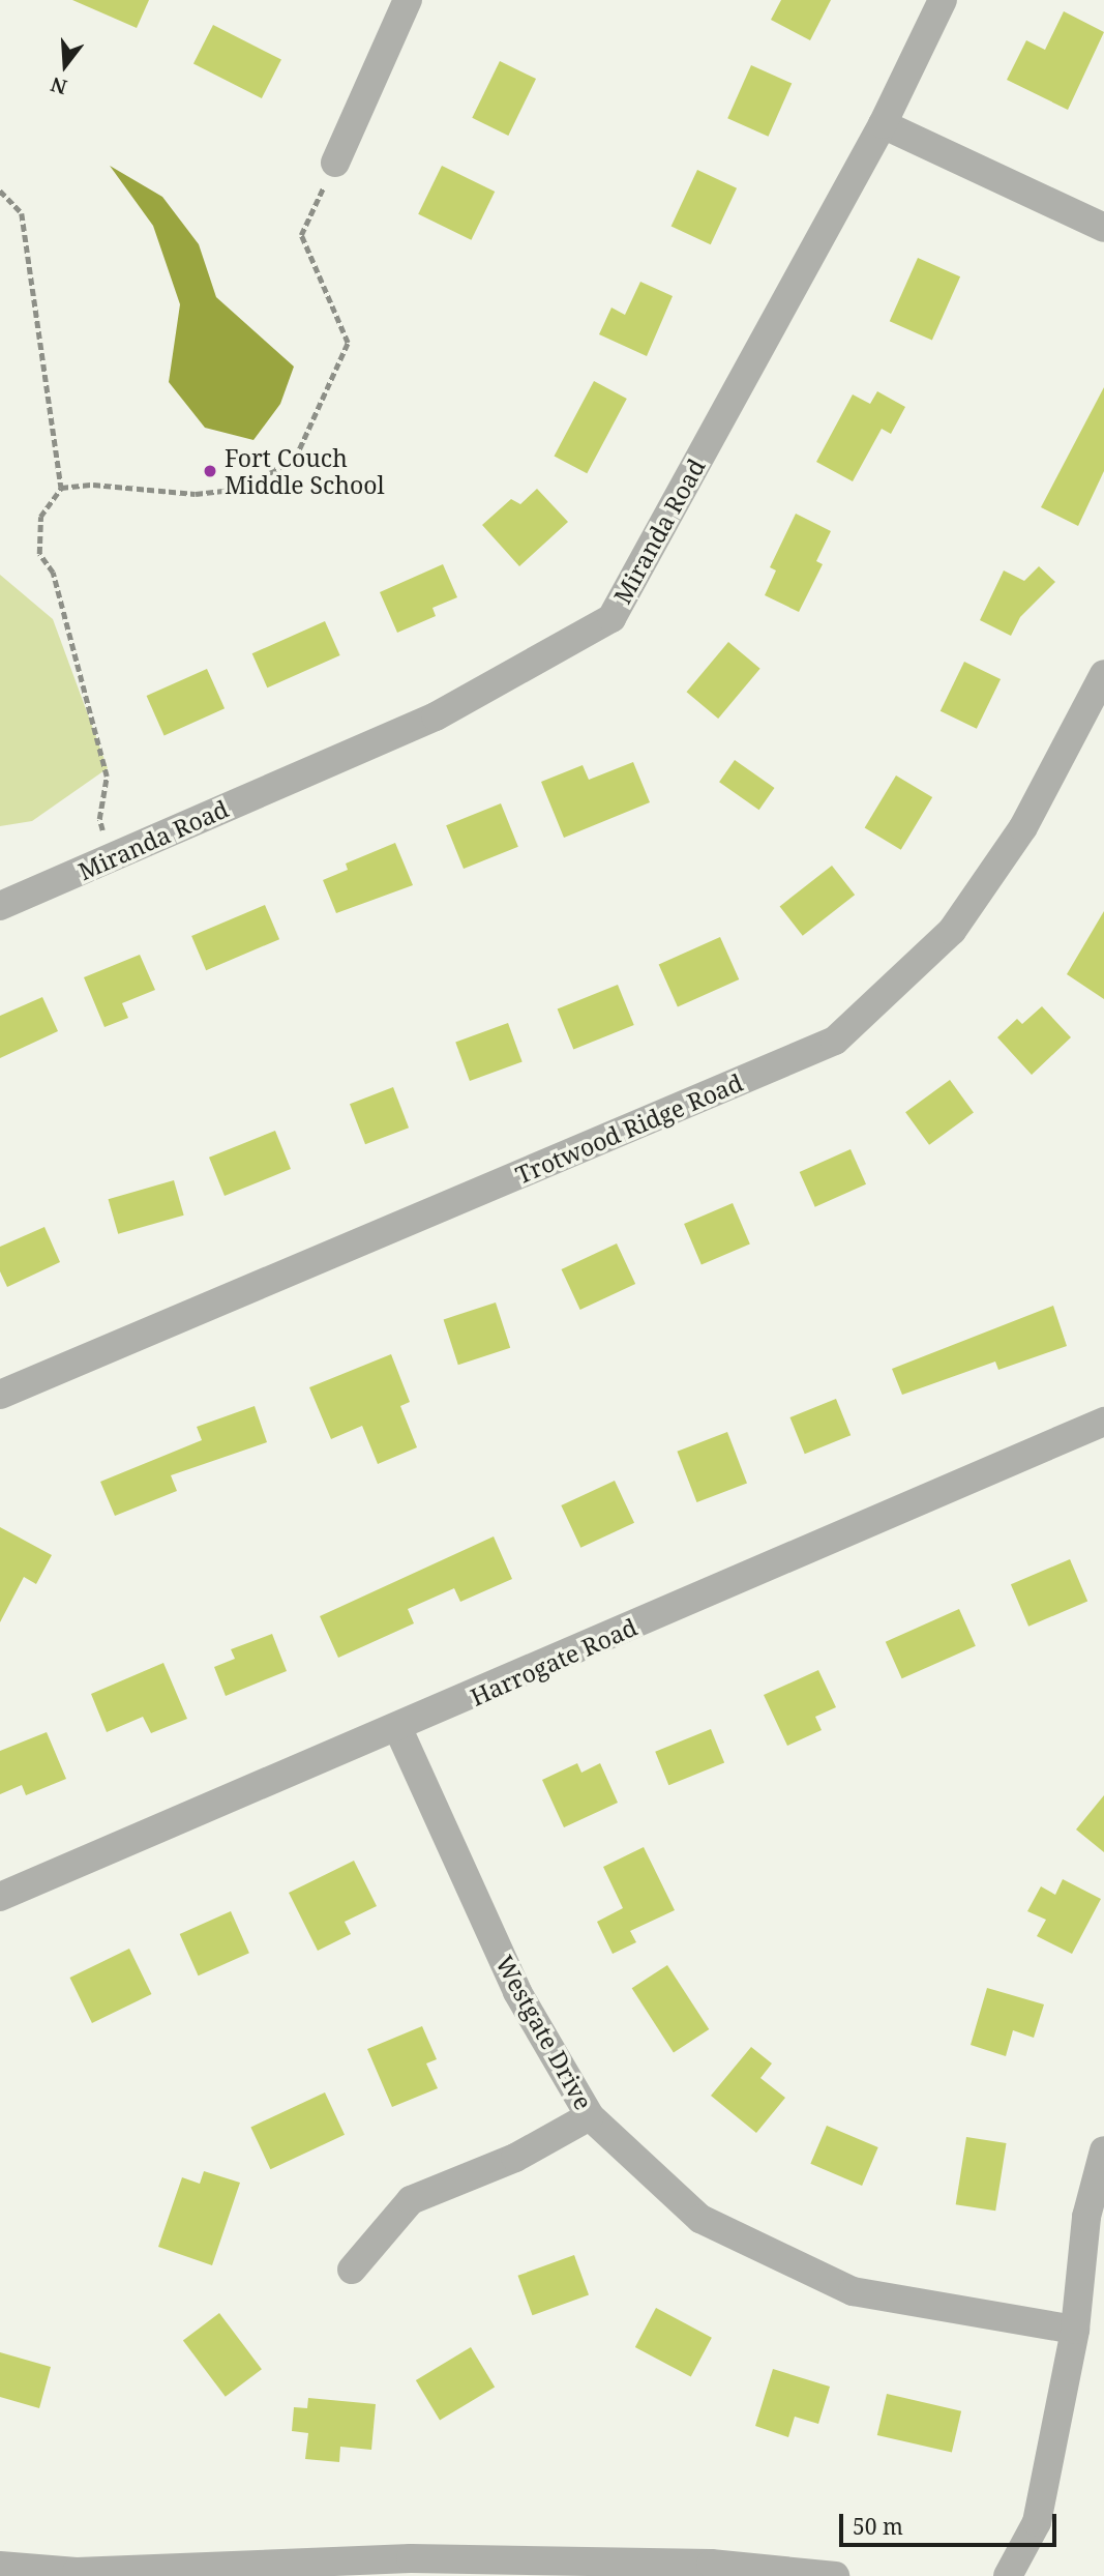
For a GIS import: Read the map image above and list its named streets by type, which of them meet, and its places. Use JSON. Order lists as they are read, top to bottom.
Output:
{
  "streets": {
    "street": [
      "Miranda Road",
      "Trotwood Ridge Road",
      "Harrogate Road",
      "Westgate Drive"
    ]
  },
  "crossings": [
    ["Harrogate Road", "Westgate Drive"]
  ],
  "places": ["Fort Couch Middle School"],
  "scale_bar": "50 m",
  "north": "bottom"
}
